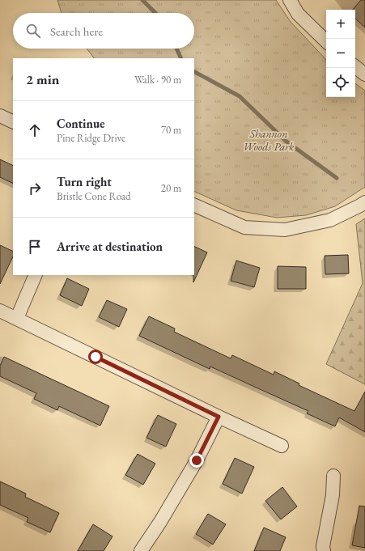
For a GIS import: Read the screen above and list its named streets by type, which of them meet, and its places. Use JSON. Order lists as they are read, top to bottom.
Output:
{
  "parks": ["Shannon Woods Park"],
  "page": {
    "map_buttons": ["+", "−"],
    "search": "Search here",
    "heading": ["2 min", "Walk · 90 m"],
    "list": [
      ["Continue", "Pine Ridge Drive", "70 m"],
      ["Turn right", "Bristle Cone Road", "20 m"],
      "Arrive at destination"
    ]
  }
}
